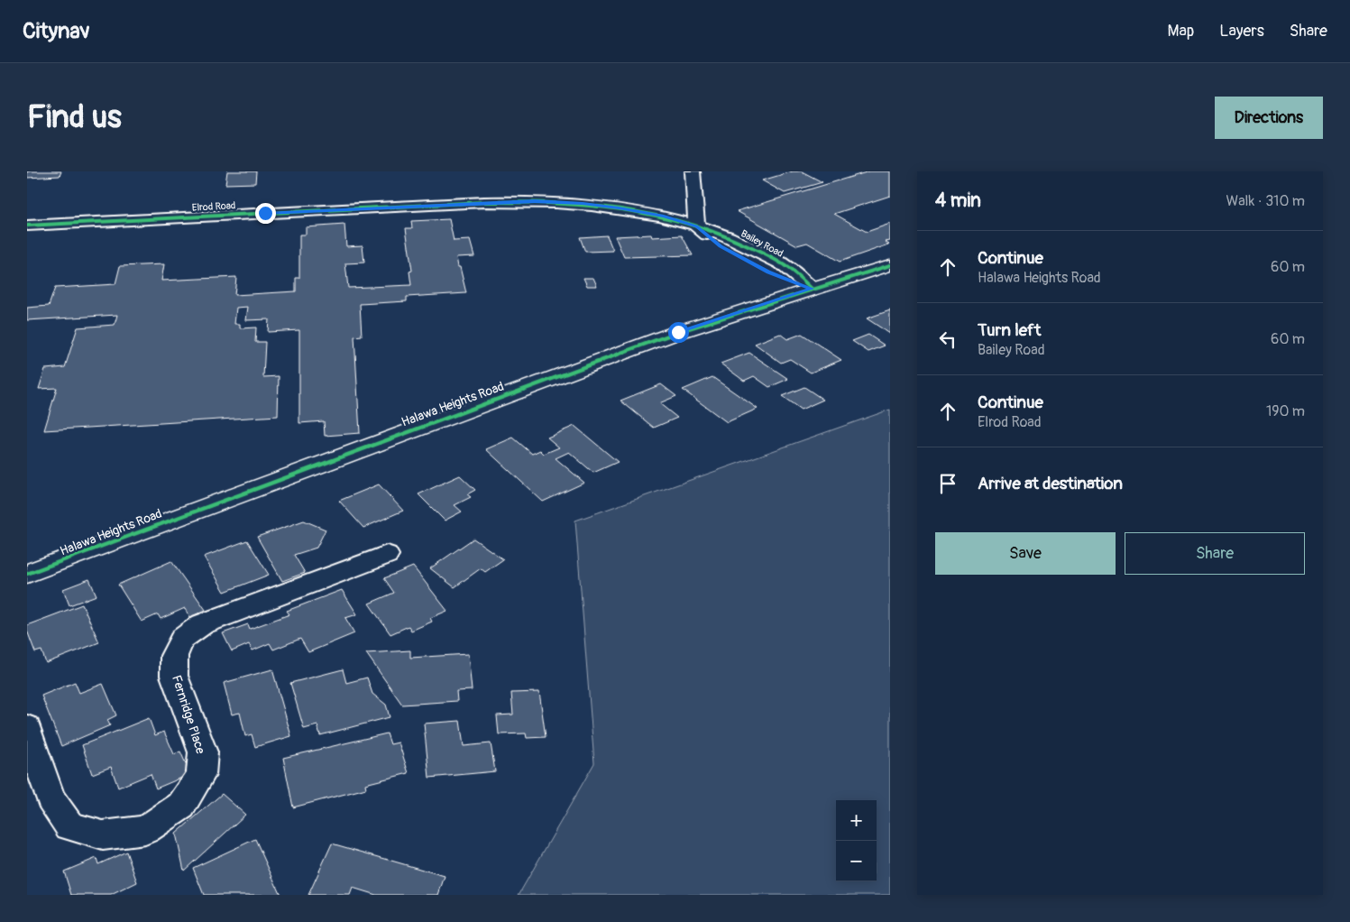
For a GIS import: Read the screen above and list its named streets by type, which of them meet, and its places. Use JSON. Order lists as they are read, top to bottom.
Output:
{
  "streets": {
    "street": [
      "Elrod Road",
      "Bailey Road",
      "Halawa Heights Road",
      "Fernridge Place"
    ]
  },
  "crossings": [
    ["Elrod Road", "Bailey Road"],
    ["Bailey Road", "Halawa Heights Road"]
  ],
  "page": {
    "header": "Citynav",
    "nav": ["Map", "Layers", "Share"],
    "buttons": [
      "Directions",
      ["Save", "Share"]
    ],
    "title": "Find us",
    "heading": ["4 min", "Walk · 310 m"],
    "list": [
      ["Continue", "Halawa Heights Road", "60 m"],
      ["Turn left", "Bailey Road", "60 m"],
      ["Continue", "Elrod Road", "190 m"],
      "Arrive at destination"
    ],
    "map_buttons": ["+", "−"]
  }
}
